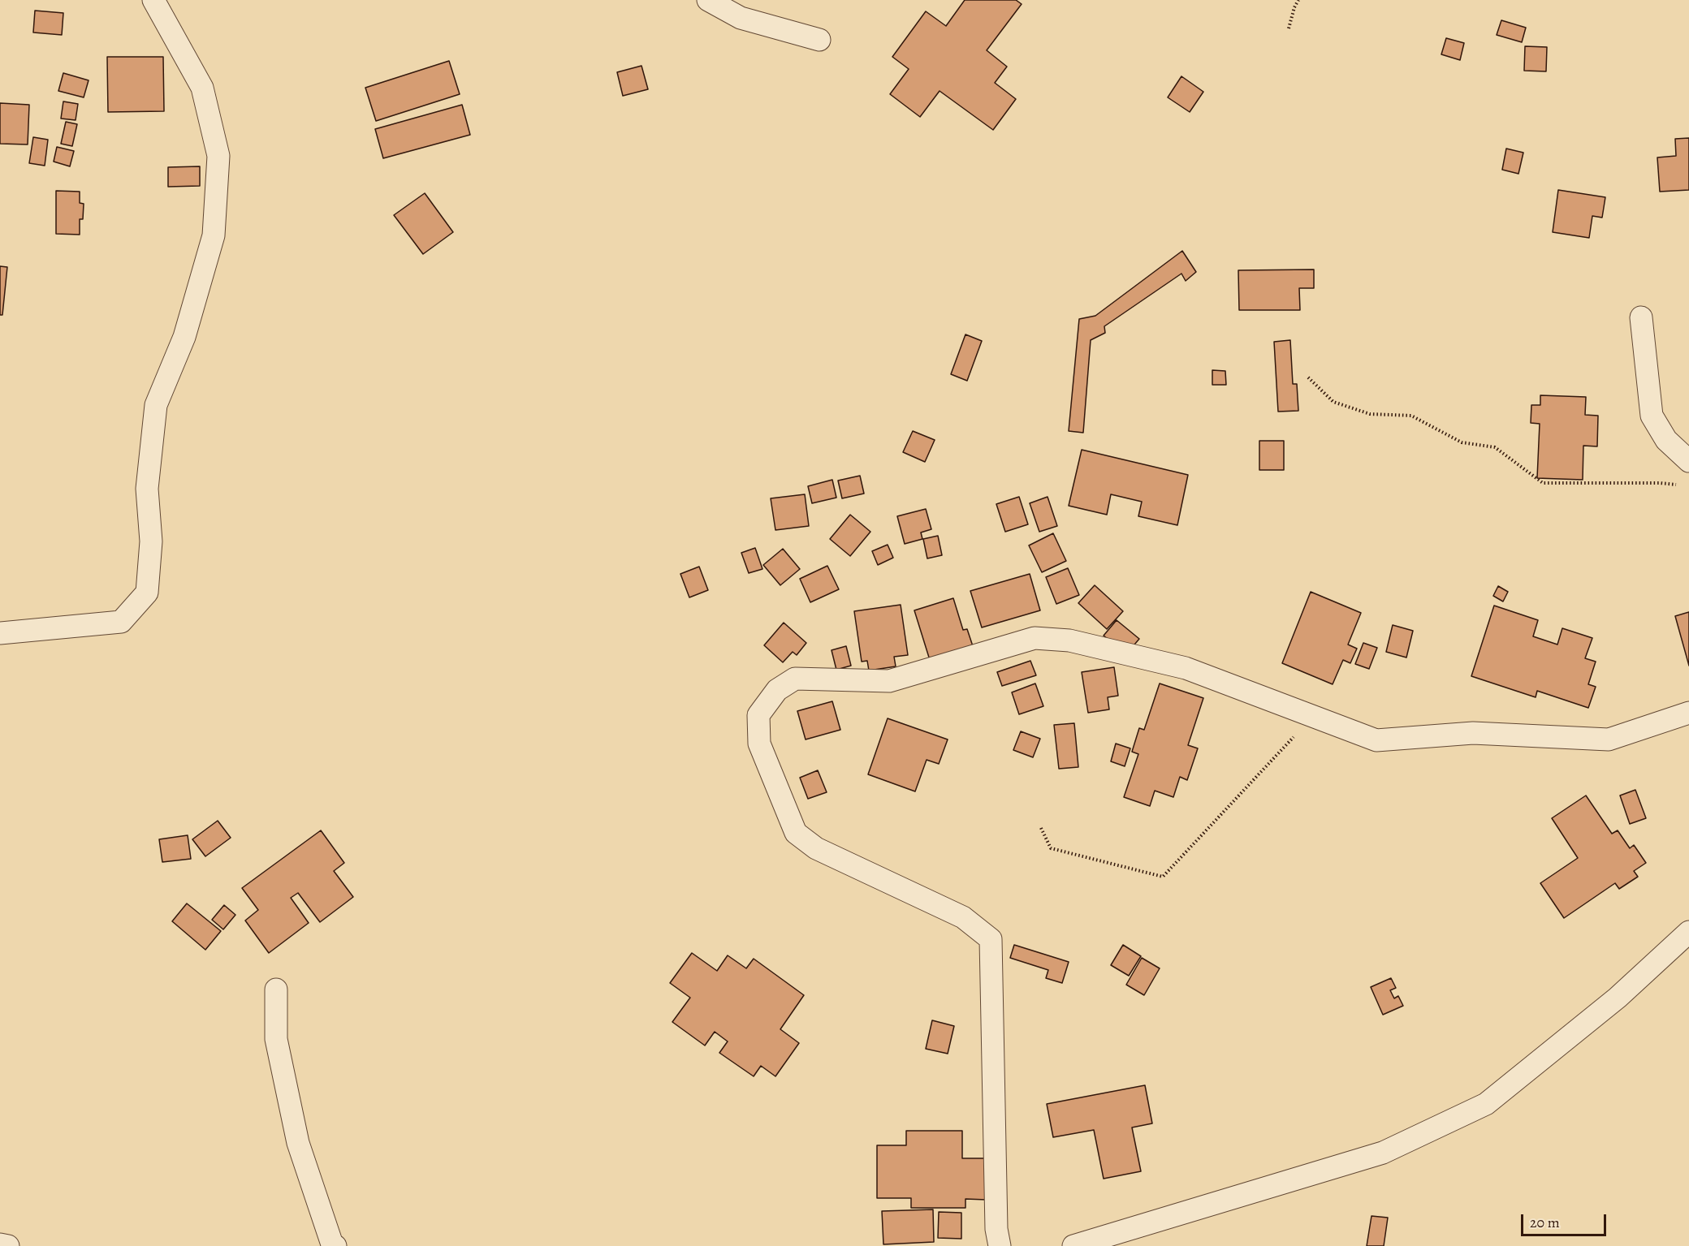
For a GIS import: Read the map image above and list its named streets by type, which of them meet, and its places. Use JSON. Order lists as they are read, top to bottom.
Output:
{
  "scale_bar": "20 m"
}
